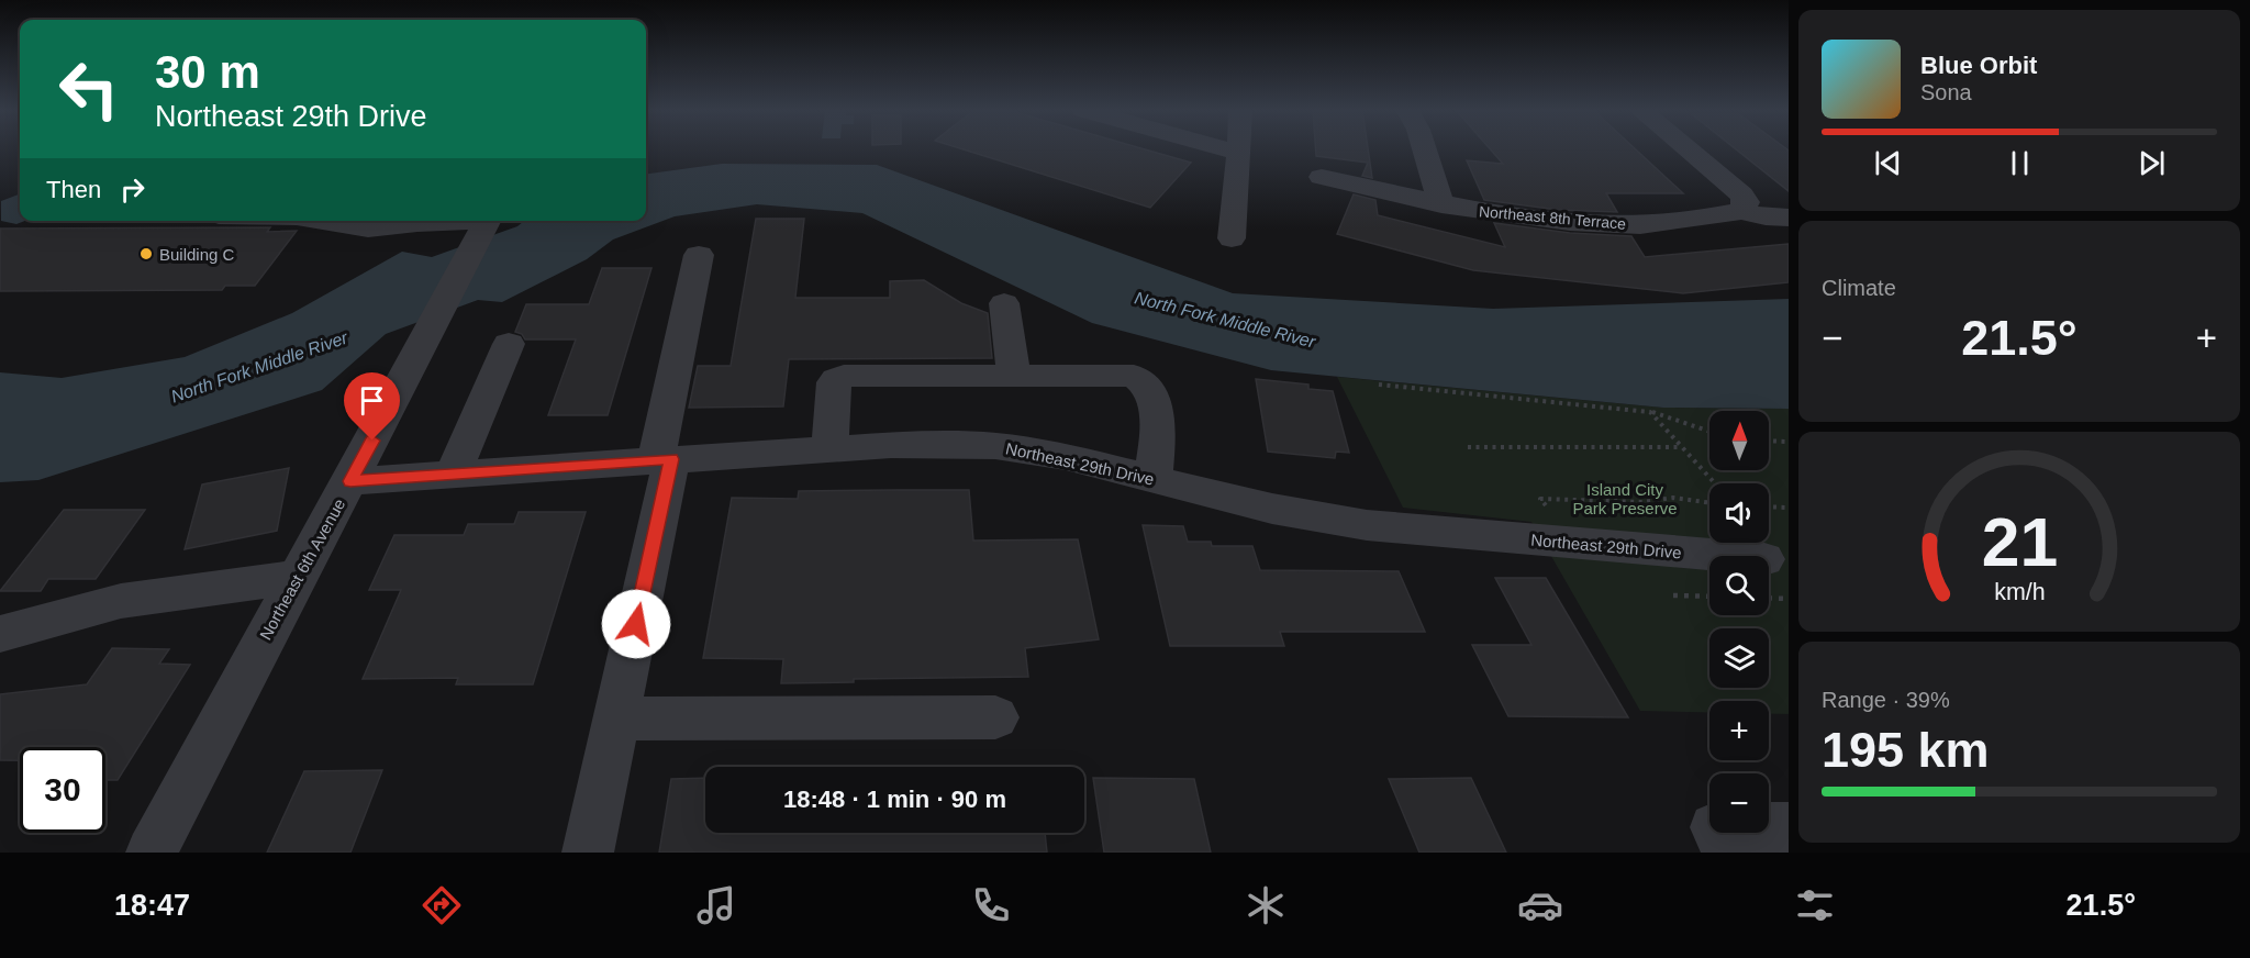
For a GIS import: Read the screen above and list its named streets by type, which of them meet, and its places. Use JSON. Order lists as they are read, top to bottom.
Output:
{
  "streets": {
    "street": ["Northeast 8th Terrace", "Northeast 29th Drive", "Northeast 6th Avenue"]
  },
  "crossings": [
    ["Northeast 29th Drive", "Northeast 6th Avenue"]
  ],
  "water": ["North Fork Middle River"],
  "parks": ["Island City Park Preserve"],
  "places": ["Building C"],
  "north": "top",
  "page": {
    "turn": ["30 m", "Northeast 29th Drive"],
    "song": ["Blue Orbit", "Sona"],
    "then": "Then",
    "tile": [
      "Climate",
      ["Range · 39%", "195 km"]
    ],
    "heat": ["−", "21.5°", "+"],
    "map_buttons": ["+", "−"],
    "limit": "30",
    "trip": "18:48 · 1 min · 90 m",
    "tabs": ["18:47", "21.5°"],
    "gauge": ["21", "km/h"]
  }
}
